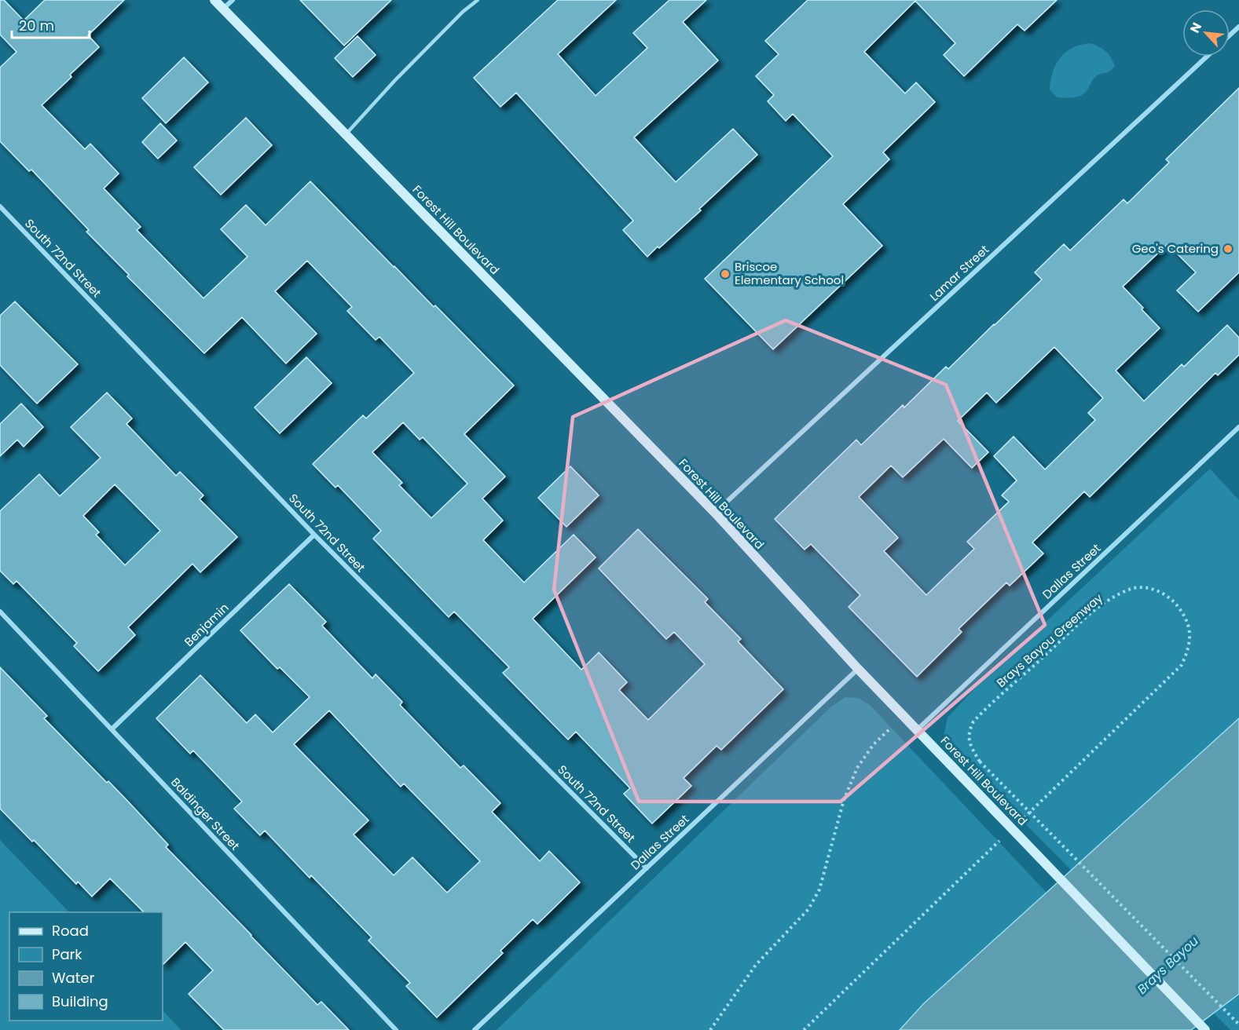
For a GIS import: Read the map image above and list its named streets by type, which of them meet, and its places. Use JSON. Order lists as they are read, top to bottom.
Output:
{
  "streets": {
    "street": [
      "Forest Hill Boulevard",
      "South 72nd Street",
      "Lamar Street",
      "Dallas Street",
      "Benjamin",
      "Baldinger Street"
    ],
    "path": ["Brays Bayou Greenway"]
  },
  "crossings": [
    ["Forest Hill Boulevard", "Lamar Street"],
    ["Forest Hill Boulevard", "Dallas Street"],
    ["South 72nd Street", "Dallas Street"],
    ["South 72nd Street", "Benjamin"],
    ["Benjamin", "Baldinger Street"]
  ],
  "water": ["Brays Bayou"],
  "places": ["Geo's Catering", "Briscoe Elementary School"],
  "legend": [
    "Road",
    "Park",
    "Water",
    "Building"
  ],
  "scale_bar": "20 m",
  "north": "top left"
}
